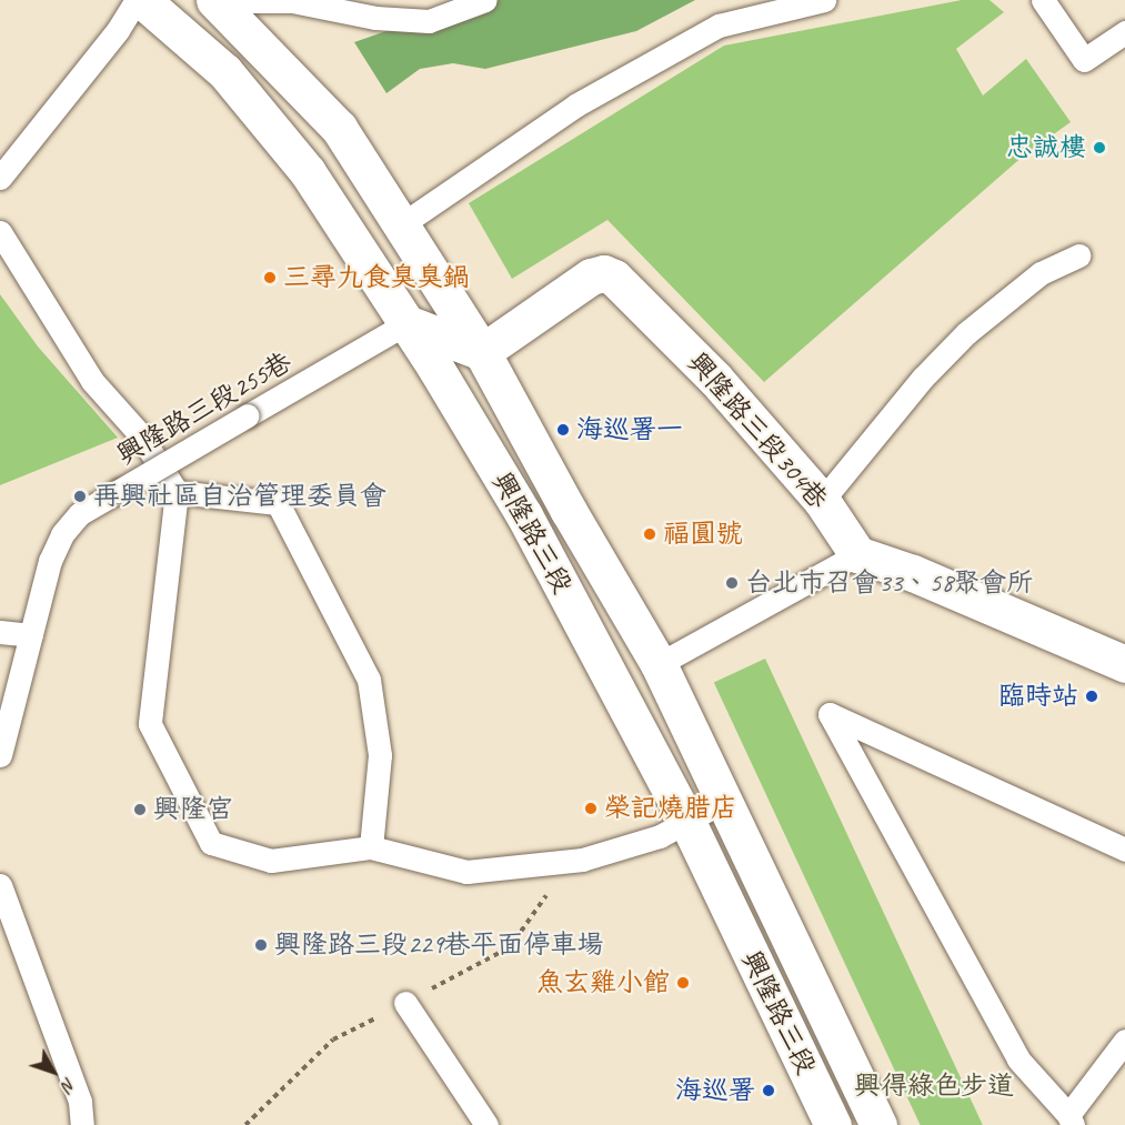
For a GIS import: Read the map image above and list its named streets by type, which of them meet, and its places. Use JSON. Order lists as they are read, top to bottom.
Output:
{
  "streets": {
    "main road": ["興隆路三段304巷", "興隆路三段"],
    "lane": ["興隆路三段255巷"]
  },
  "crossings": [
    ["興隆路三段255巷", "興隆路三段"],
    ["興隆路三段304巷", "興隆路三段"]
  ],
  "parks": ["興得綠色步道"],
  "places": [
    "忠誠樓",
    "三尋九食臭臭鍋",
    "海巡署一",
    "再興社區自治管理委員會",
    "福圓號",
    "台北市召會33、58聚會所",
    "臨時站",
    "榮記燒腊店",
    "興隆宮",
    "興隆路三段229巷平面停車場",
    "魚玄雞小館",
    "海巡署"
  ],
  "north": "bottom right"
}
